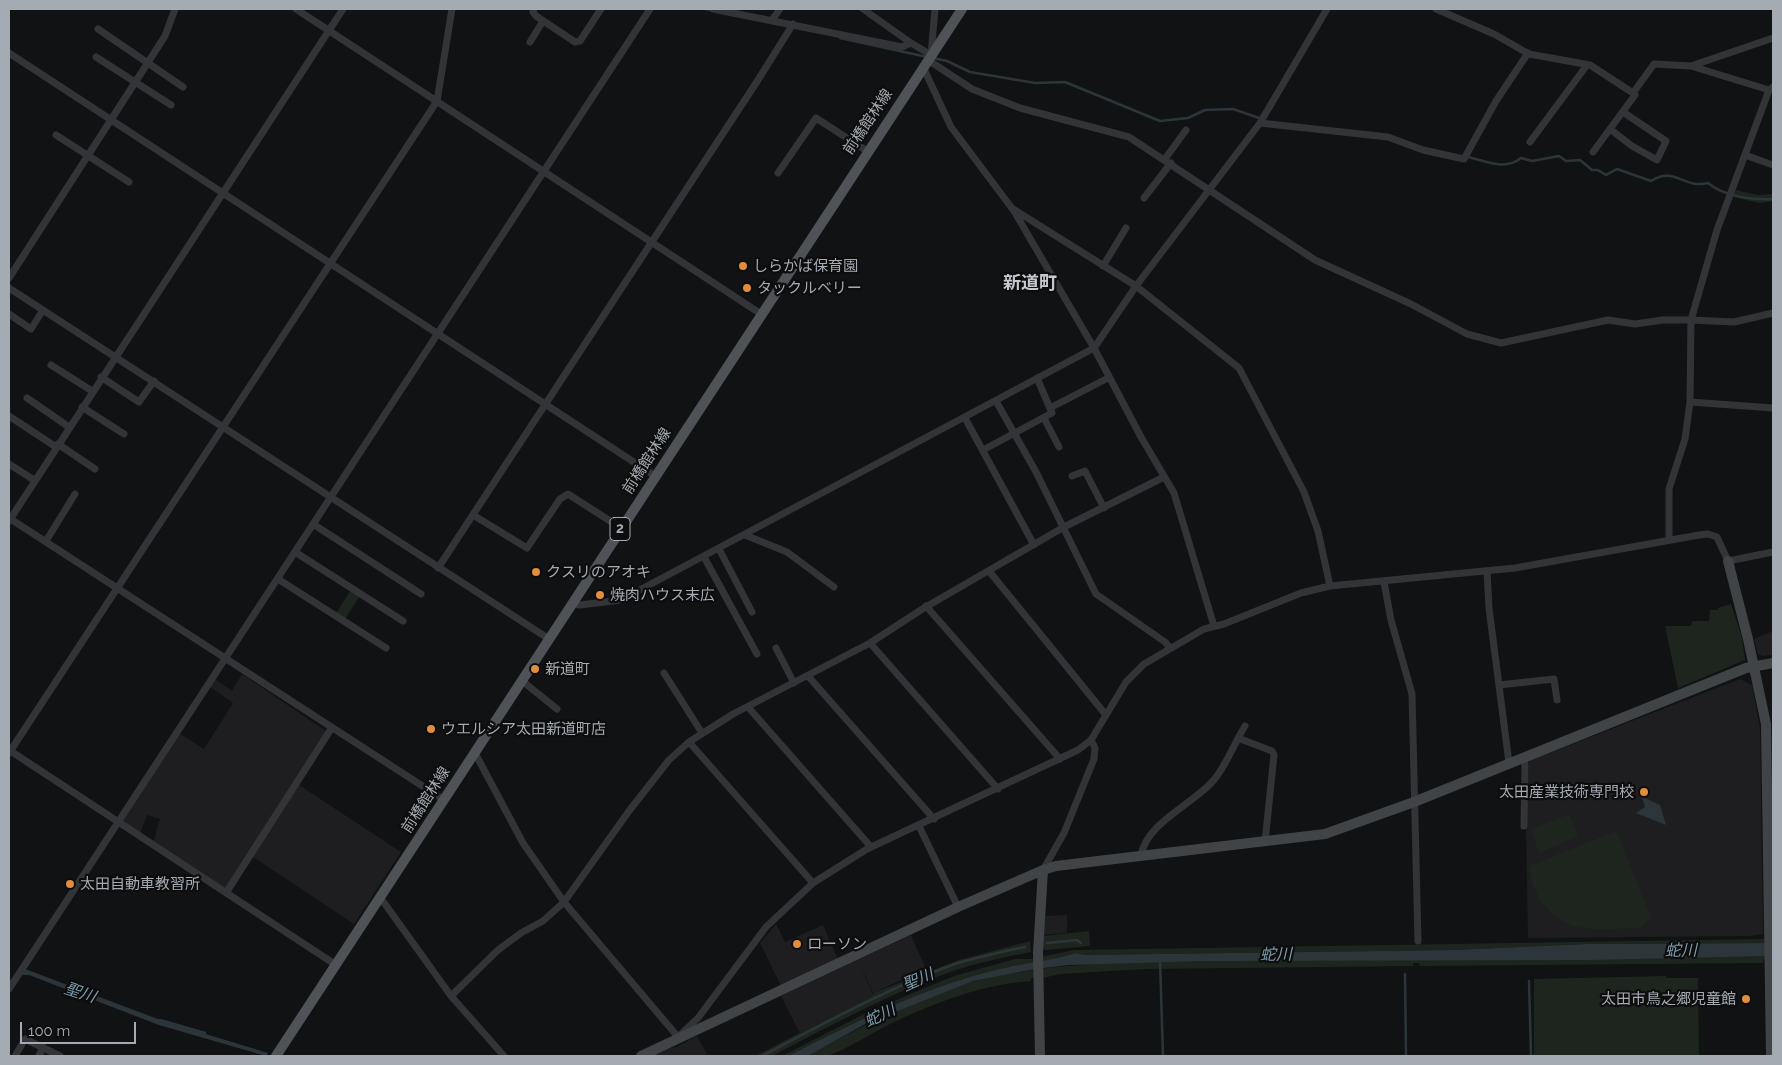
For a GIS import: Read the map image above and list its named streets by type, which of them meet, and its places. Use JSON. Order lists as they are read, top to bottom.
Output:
{
  "streets": {
    "main road": ["前橋館林線", "2"]
  },
  "districts": ["新道町"],
  "water": ["蛇川", "聖川"],
  "places": [
    "しらかば保育園",
    "タックルベリー",
    "クスリのアオキ",
    "焼肉ハウス末広",
    "新道町",
    "ウエルシア太田新道町店",
    "太田産業技術専門校",
    "太田自動車教習所",
    "ローソン",
    "太田市鳥之郷児童館"
  ],
  "scale_bar": "100 m"
}
